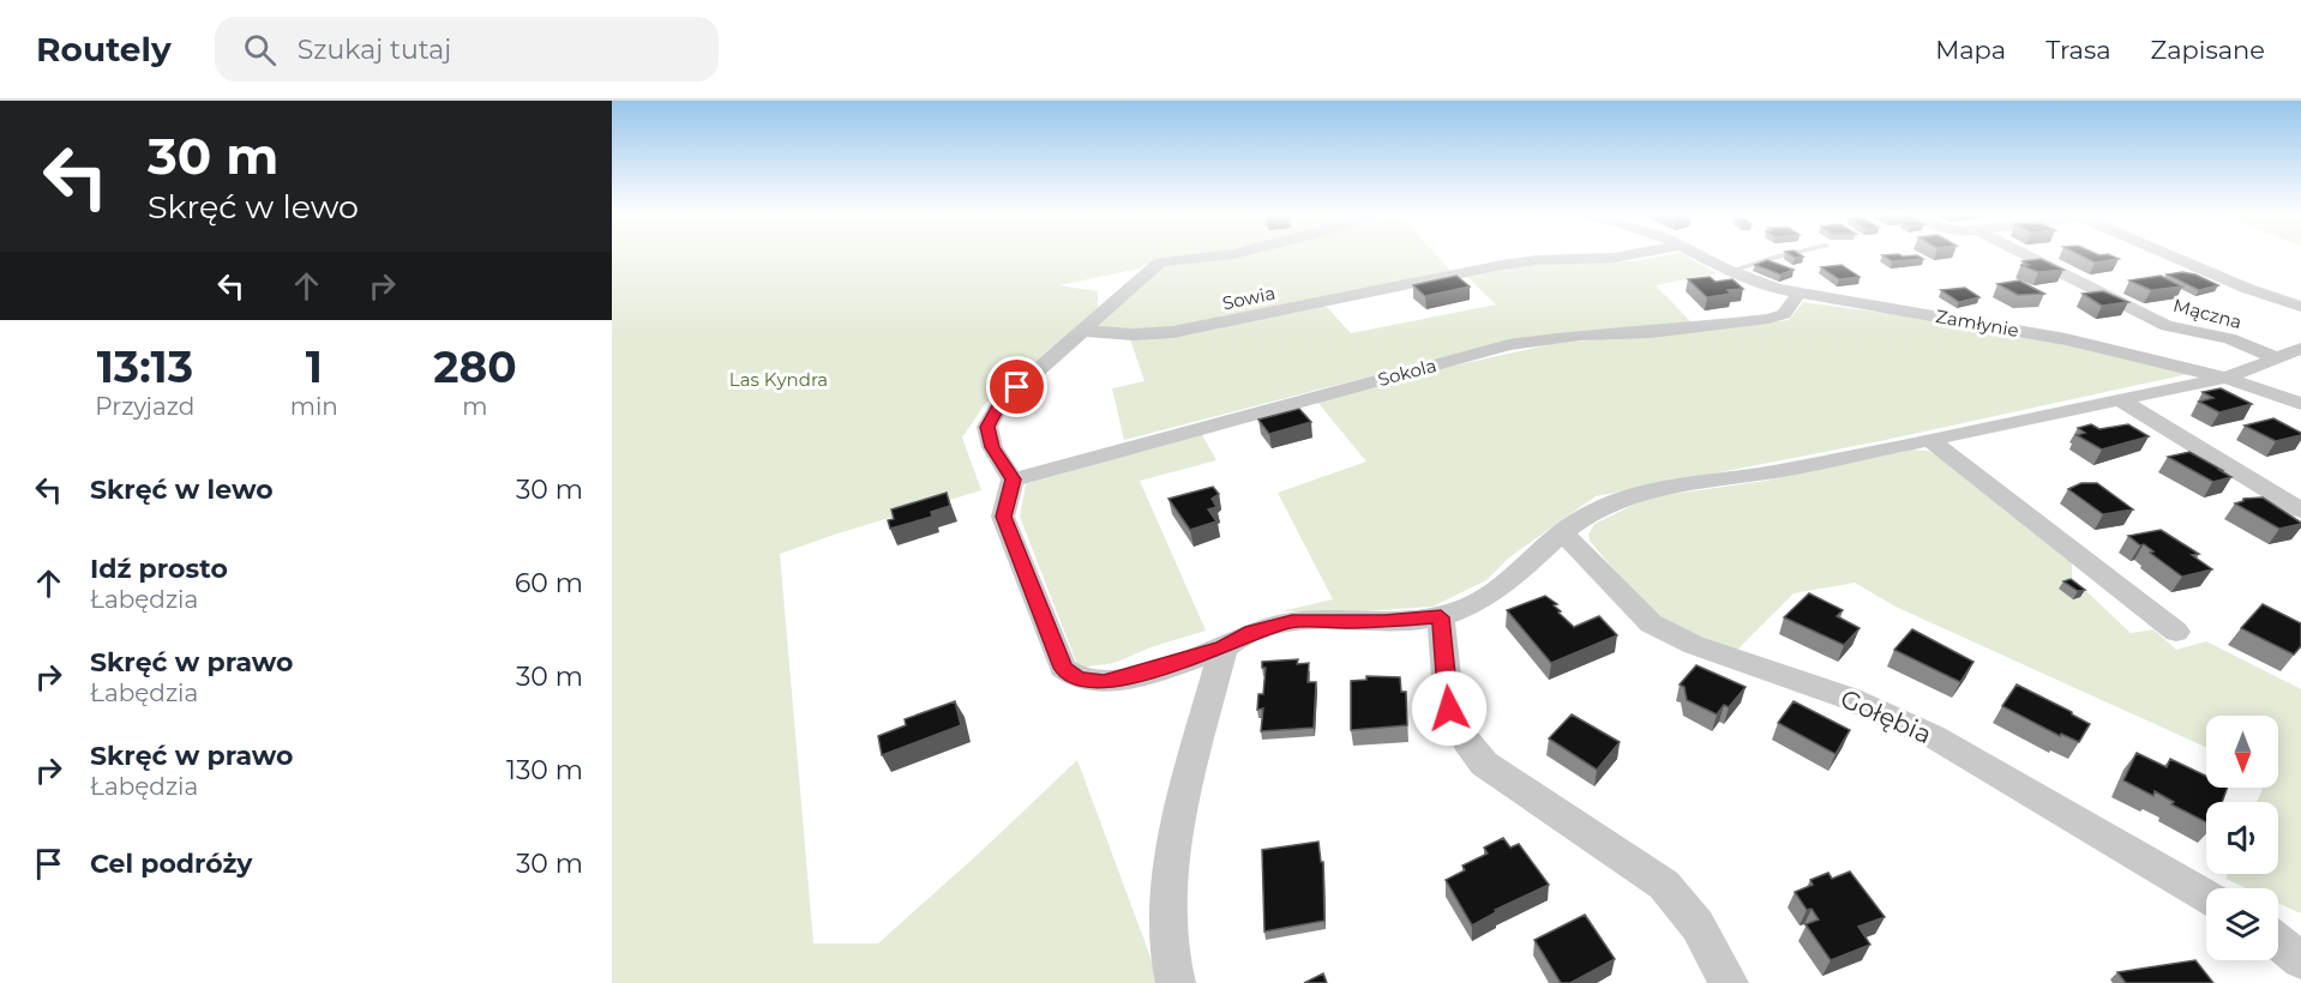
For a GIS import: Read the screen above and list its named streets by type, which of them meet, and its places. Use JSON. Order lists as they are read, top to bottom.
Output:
{
  "streets": {
    "street": [
      "Sowia",
      "Mączna",
      "Zamłynie",
      "Sokola",
      "Gołębia"
    ]
  },
  "crossings": [
    ["Zamłynie", "Sokola"]
  ],
  "parks": ["Las Kyndra"],
  "north": "bottom",
  "page": {
    "header": "Routely",
    "search": "Szukaj tutaj",
    "nav": ["Mapa", "Trasa", "Zapisane"],
    "turn": ["30 m", "Skręć w lewo"],
    "eta": [
      "13:13",
      "Przyjazd",
      "1",
      "min",
      "280",
      "m"
    ],
    "list": [
      {
        "name": "Skręć w lewo",
        "value": "30 m"
      },
      {
        "name": "Idź prosto",
        "note": "Łabędzia",
        "value": "60 m"
      },
      {
        "name": "Skręć w prawo",
        "note": "Łabędzia",
        "value": "30 m"
      },
      {
        "name": "Skręć w prawo",
        "note": "Łabędzia",
        "value": "130 m"
      },
      {
        "name": "Cel podróży",
        "value": "30 m"
      }
    ]
  }
}
